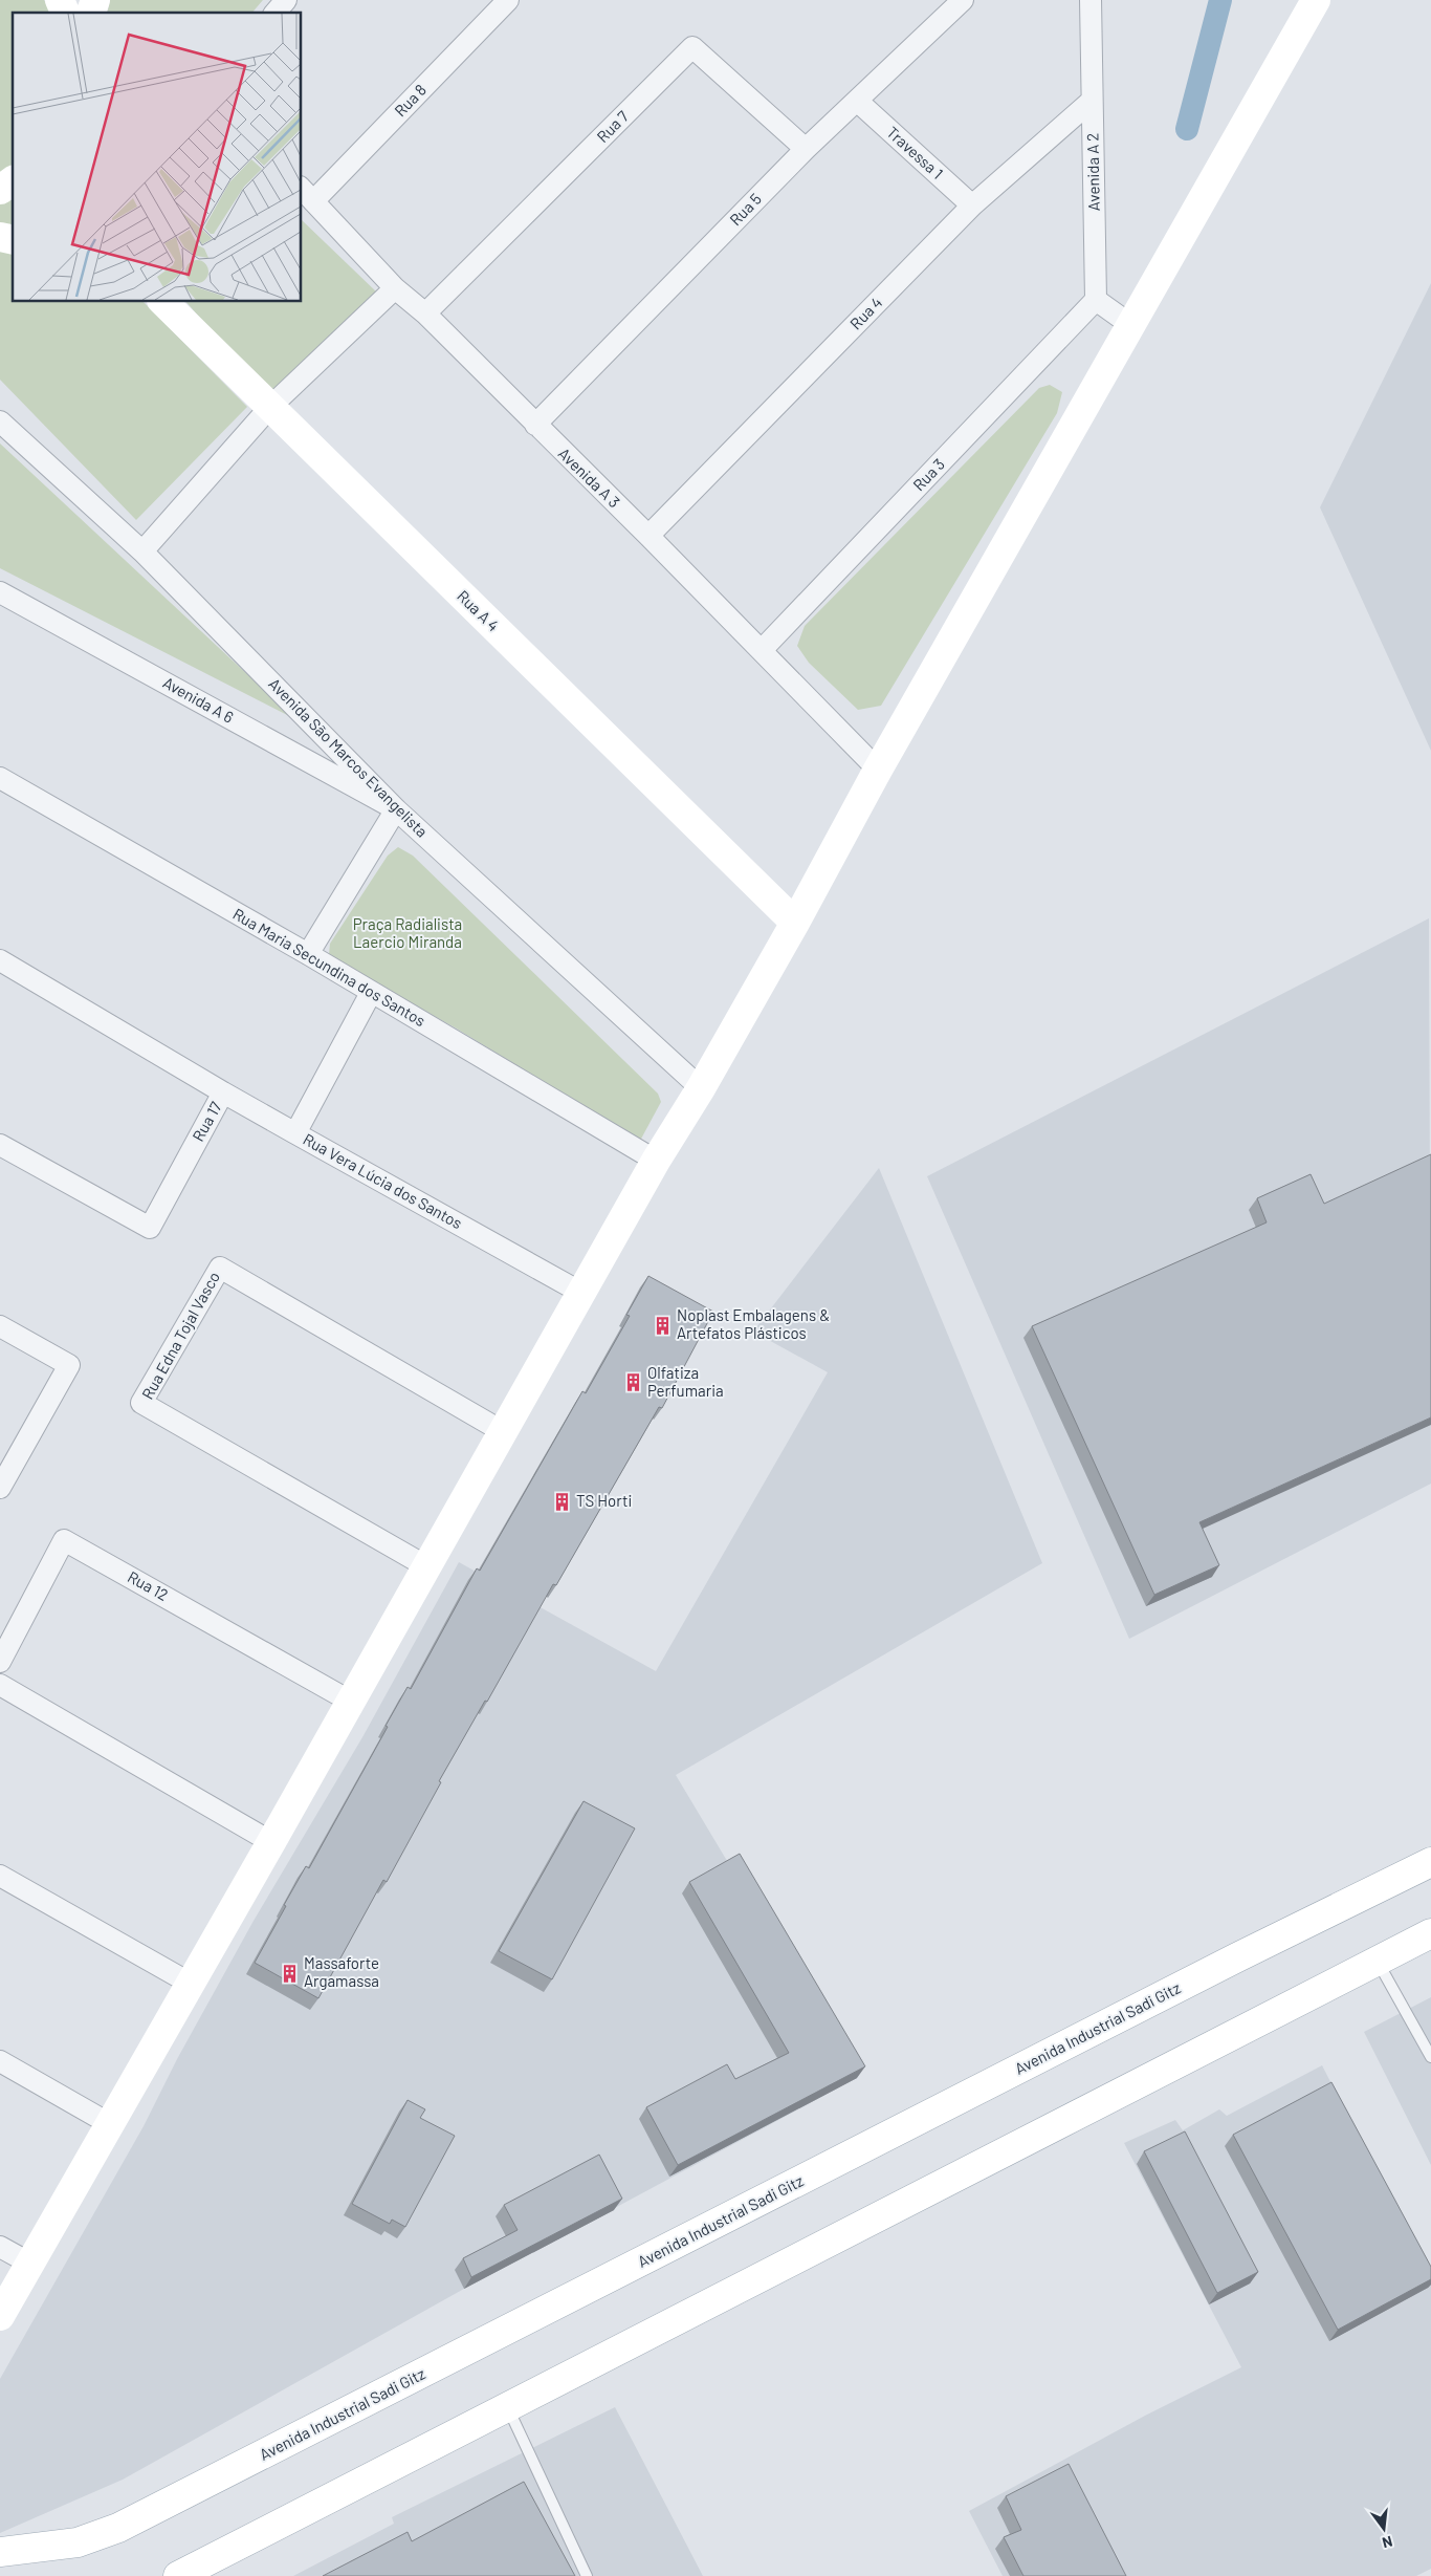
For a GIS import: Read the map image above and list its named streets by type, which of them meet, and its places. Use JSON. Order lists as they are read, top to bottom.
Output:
{
  "streets": {
    "street": [
      "Rua 8",
      "Rua 7",
      "Travessa 1",
      "Avenida A 2",
      "Rua 5",
      "Rua 4",
      "Rua 3",
      "Avenida A 3",
      "Rua A 4",
      "Avenida A 6",
      "Avenida São Marcos Evangelista",
      "Rua Maria Secundina dos Santos",
      "Rua 17",
      "Rua Vera Lúcia dos Santos",
      "Rua Edna Tojal Vasco",
      "Rua 12",
      "Avenida Industrial Sadi Gitz"
    ]
  },
  "crossings": [
    ["Rua 8", "Avenida A 3"],
    ["Rua 7", "Rua 5"],
    ["Rua 7", "Avenida A 3"],
    ["Travessa 1", "Rua 5"],
    ["Travessa 1", "Rua 4"],
    ["Avenida A 2", "Rua 4"],
    ["Avenida A 2", "Rua 3"],
    ["Rua 5", "Avenida A 3"],
    ["Rua 4", "Avenida A 3"],
    ["Rua 3", "Avenida A 3"],
    ["Avenida A 6", "Avenida São Marcos Evangelista"],
    ["Rua Maria Secundina dos Santos", "Rua Vera Lúcia dos Santos"]
  ],
  "parks": ["Praça Radialista Laercio Miranda"],
  "places": {
    "building": [
      "Noplast Embalagens & Artefatos Plásticos",
      "Olfatiza Perfumaria",
      "TS Horti",
      "Massaforte Argamassa"
    ]
  },
  "north": "bottom"
}
